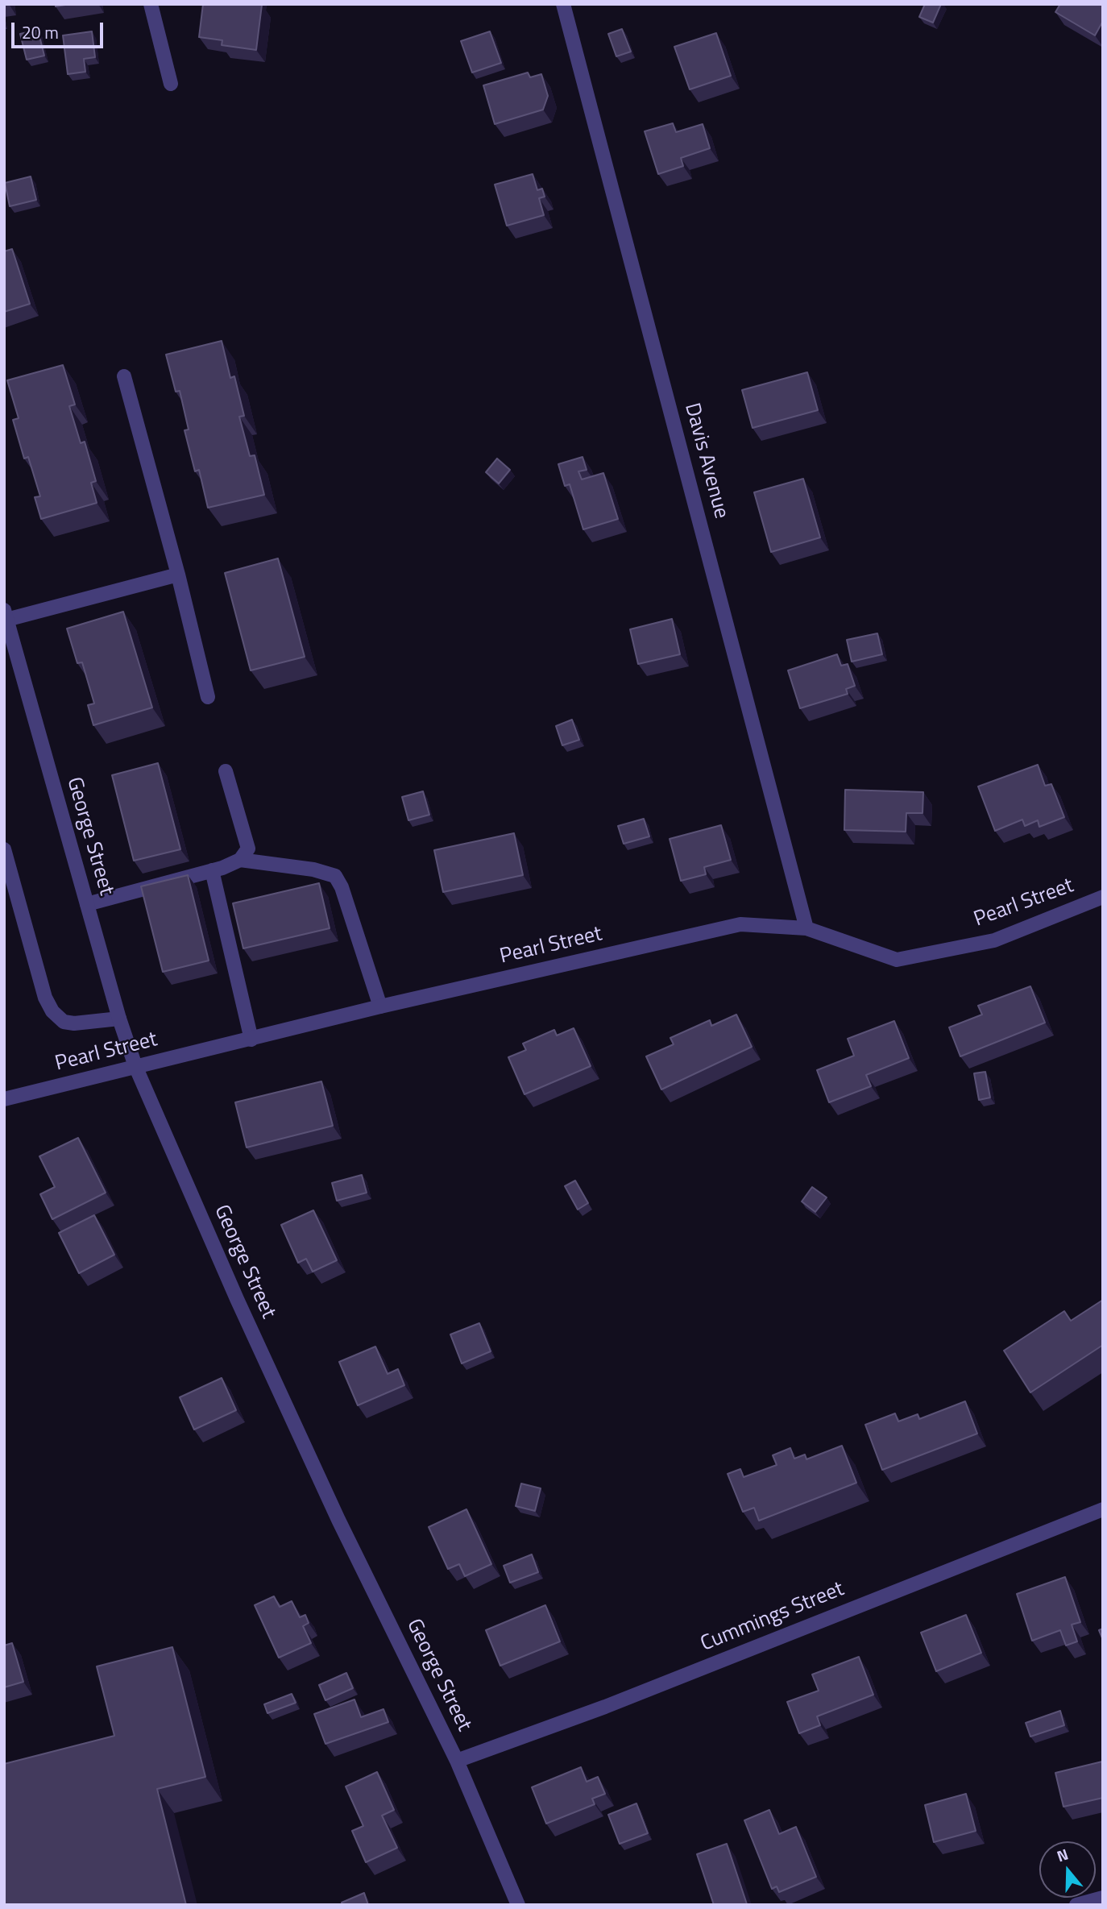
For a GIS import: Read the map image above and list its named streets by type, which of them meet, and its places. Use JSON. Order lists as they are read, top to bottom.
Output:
{
  "streets": {
    "street": [
      "Davis Avenue",
      "George Street",
      "Pearl Street",
      "Cummings Street"
    ]
  },
  "crossings": [
    ["Davis Avenue", "Pearl Street"],
    ["George Street", "Pearl Street"],
    ["George Street", "Cummings Street"]
  ],
  "scale_bar": "20 m",
  "north": "top"
}
